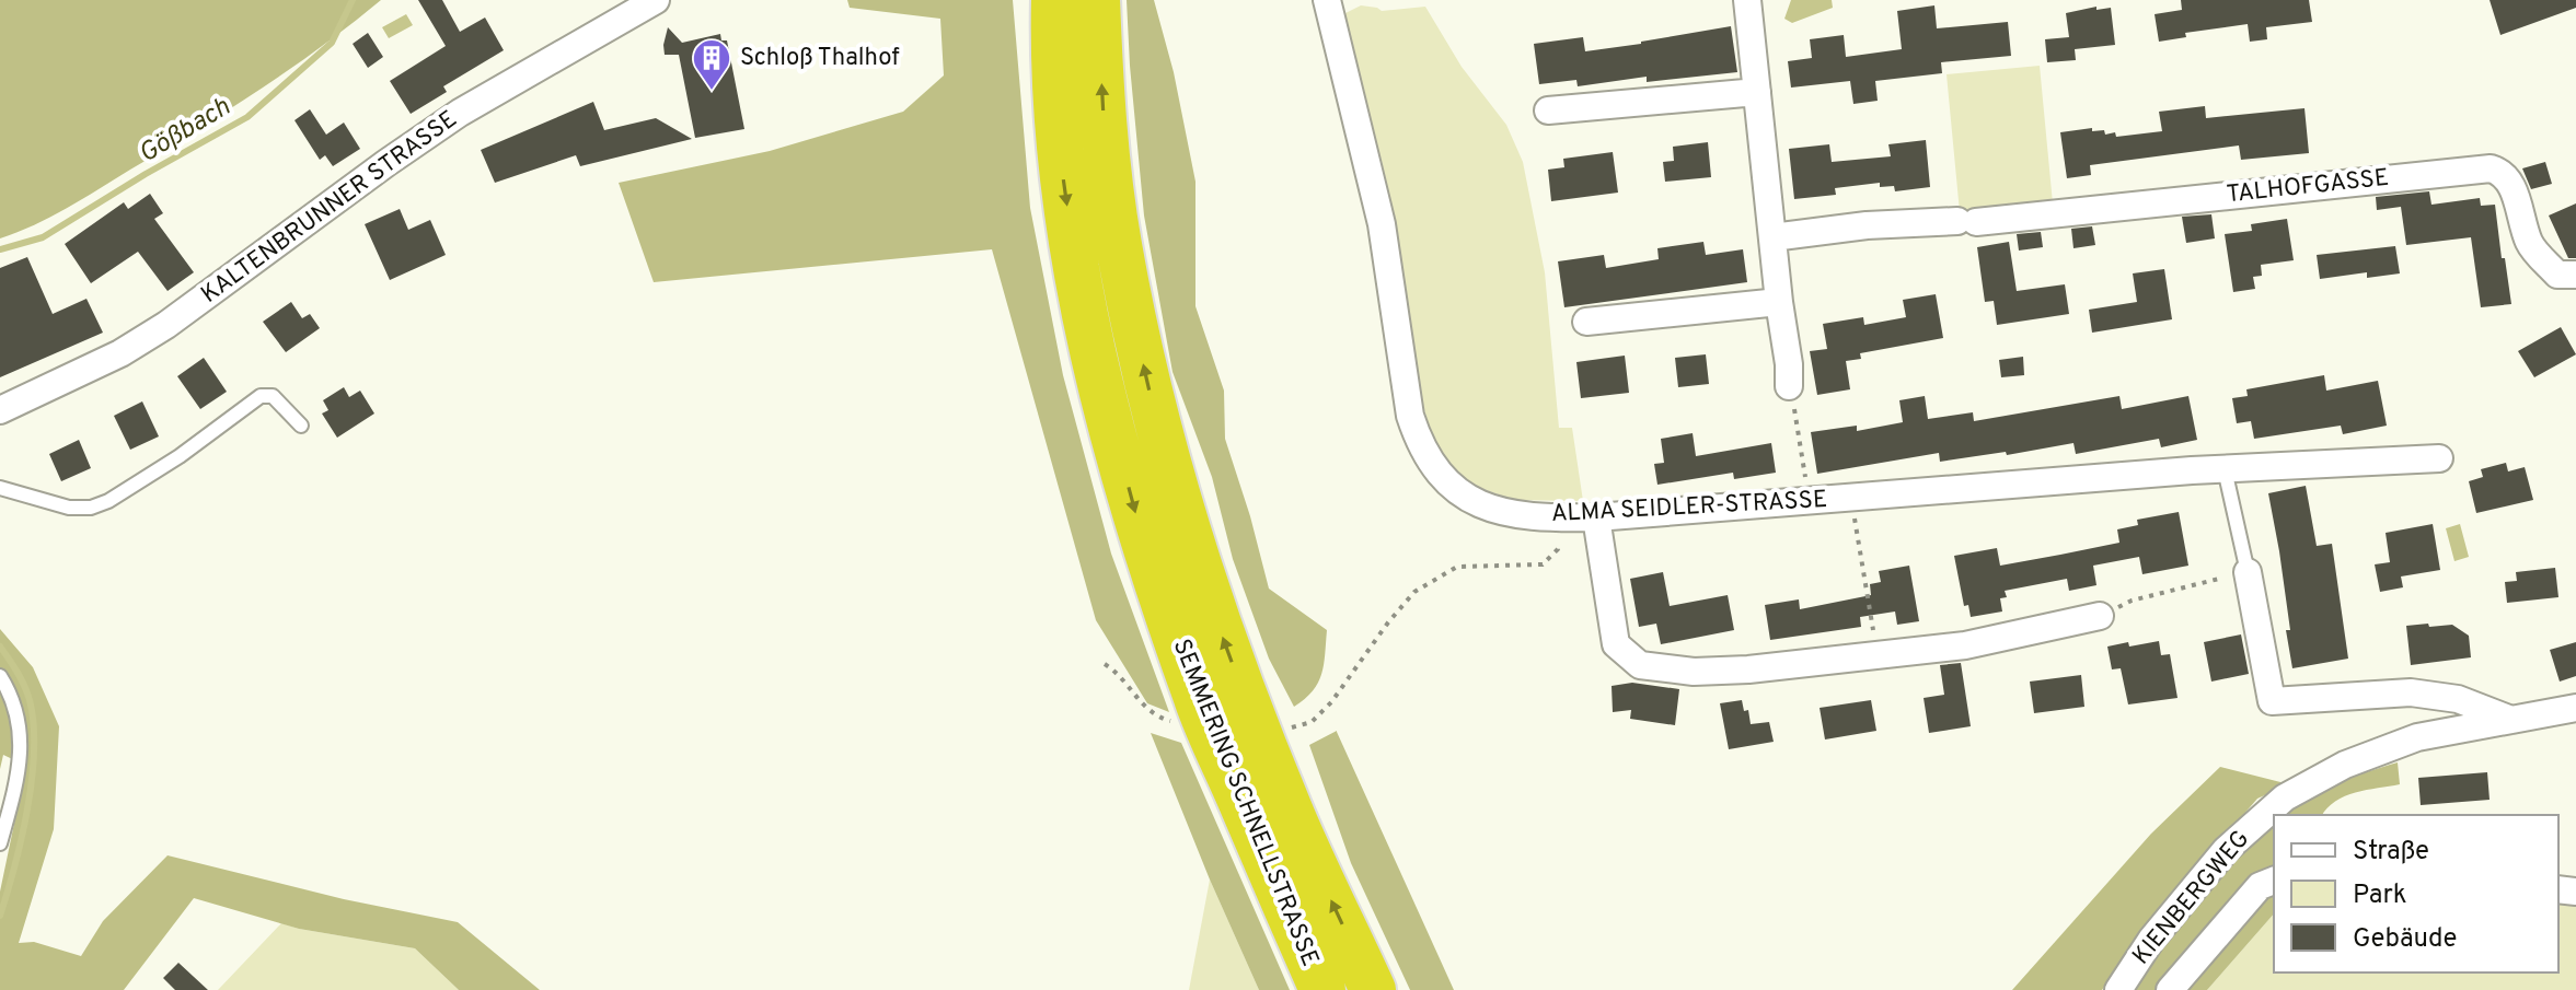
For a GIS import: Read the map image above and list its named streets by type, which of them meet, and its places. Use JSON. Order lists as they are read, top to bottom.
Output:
{
  "streets": {
    "highway": ["SEMMERING SCHNELLSTRASSE"],
    "street": [
      "TALHOFGASSE",
      "KALTENBRUNNER STRASSE",
      "ALMA SEIDLER-STRASSE",
      "KIENBERGWEG"
    ]
  },
  "water": ["Gößbach"],
  "places": {
    "building": ["Schloß Thalhof"]
  },
  "legend": ["Straße", "Park", "Gebäude"]
}
